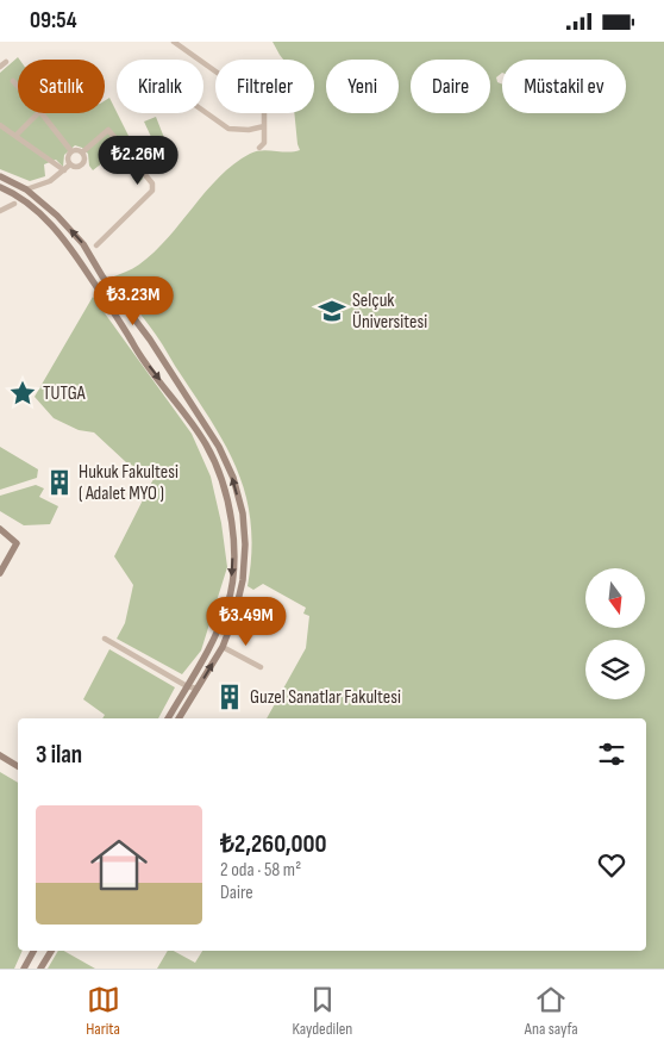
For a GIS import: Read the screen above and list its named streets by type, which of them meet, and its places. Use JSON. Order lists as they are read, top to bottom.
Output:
{
  "places": {
    "school or university": ["Selçuk Üniversitesi"],
    "place": ["TUTGA"],
    "building": ["Hukuk Fakultesi ( Adalet MYO )", "Guzel Sanatlar Fakultesi"]
  },
  "north": "bottom",
  "page": {
    "status": "09:54",
    "chip": [
      "Satılık",
      "Kiralık",
      "Filtreler",
      "Yeni",
      "Daire",
      "Müstakil ev"
    ],
    "price": ["₺2.26M", "₺3.23M", "₺3.49M"],
    "heading": "3 ilan",
    "list": [
      {
        "name": "₺2,260,000",
        "note": "2 oda · 58 m² · Daire"
      }
    ],
    "tabs": ["Harita", "Kaydedilen", "Ana sayfa"]
  }
}
